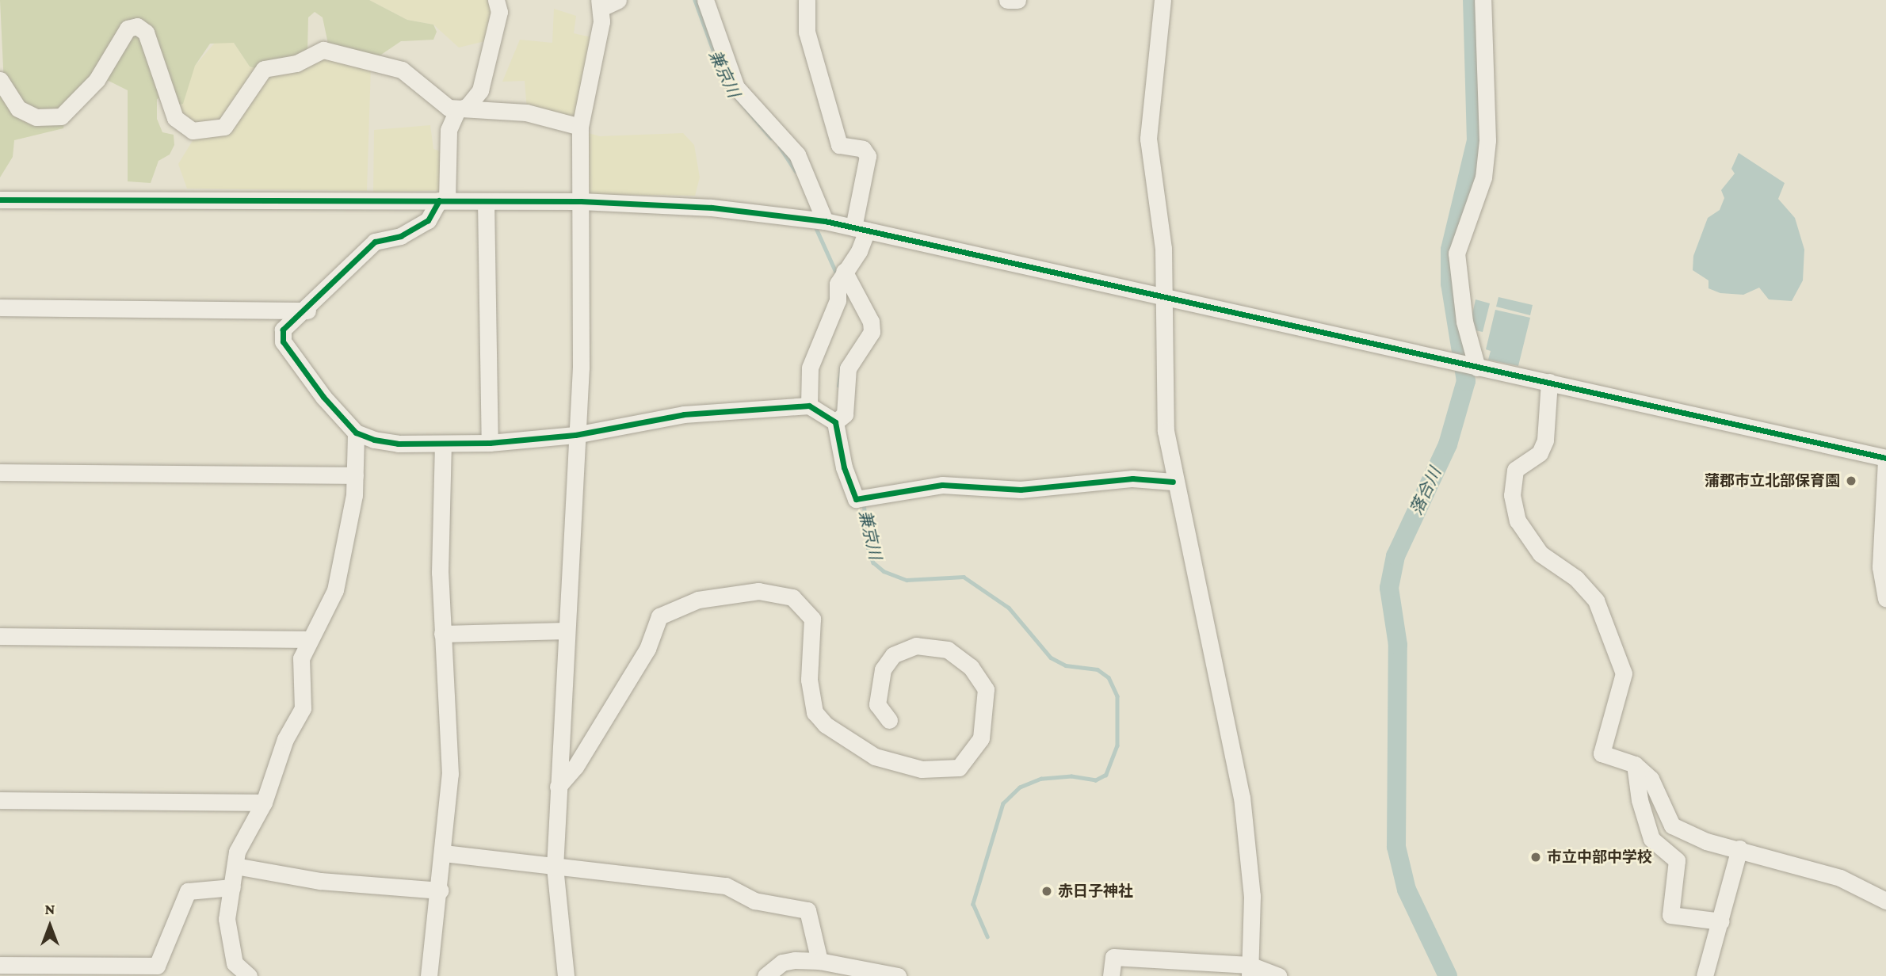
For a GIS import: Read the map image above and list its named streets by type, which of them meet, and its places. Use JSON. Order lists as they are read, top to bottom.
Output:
{
  "water": ["兼京川", "落合川"],
  "places": ["蒲郡市立北部保育園", "市立中部中学校", "赤日子神社"],
  "north": "top"
}
